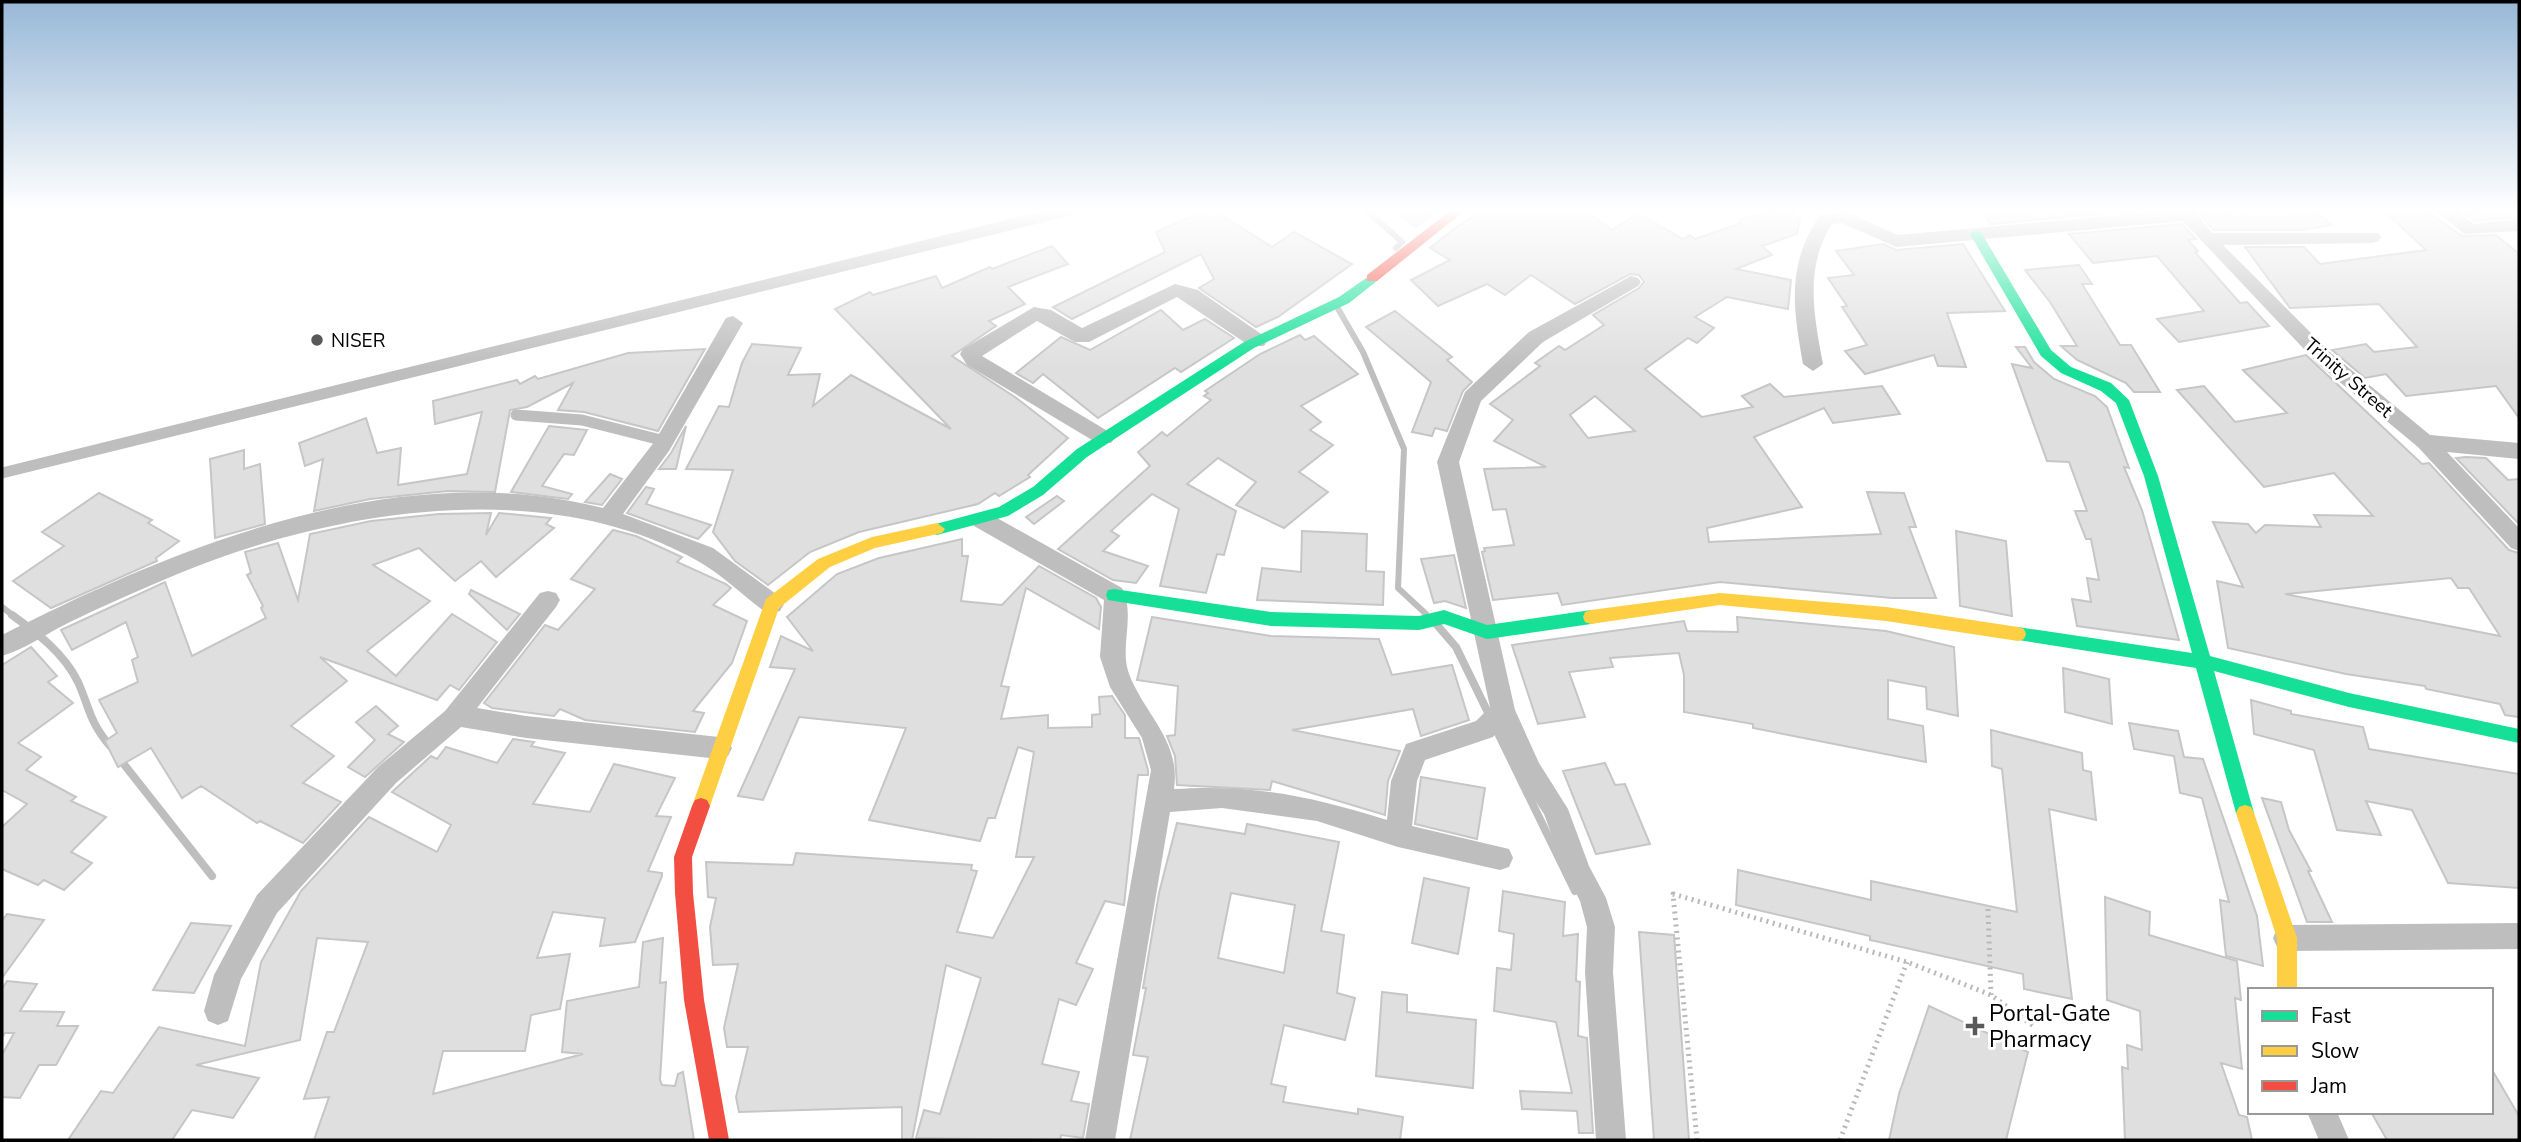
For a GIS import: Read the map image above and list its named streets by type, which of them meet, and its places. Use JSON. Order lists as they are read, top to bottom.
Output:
{
  "streets": {
    "street": ["Trinity Street"]
  },
  "places": {
    "other": ["NISER"],
    "health": ["Portal-Gate Pharmacy"]
  },
  "legend": ["Fast", "Slow", "Jam"]
}
